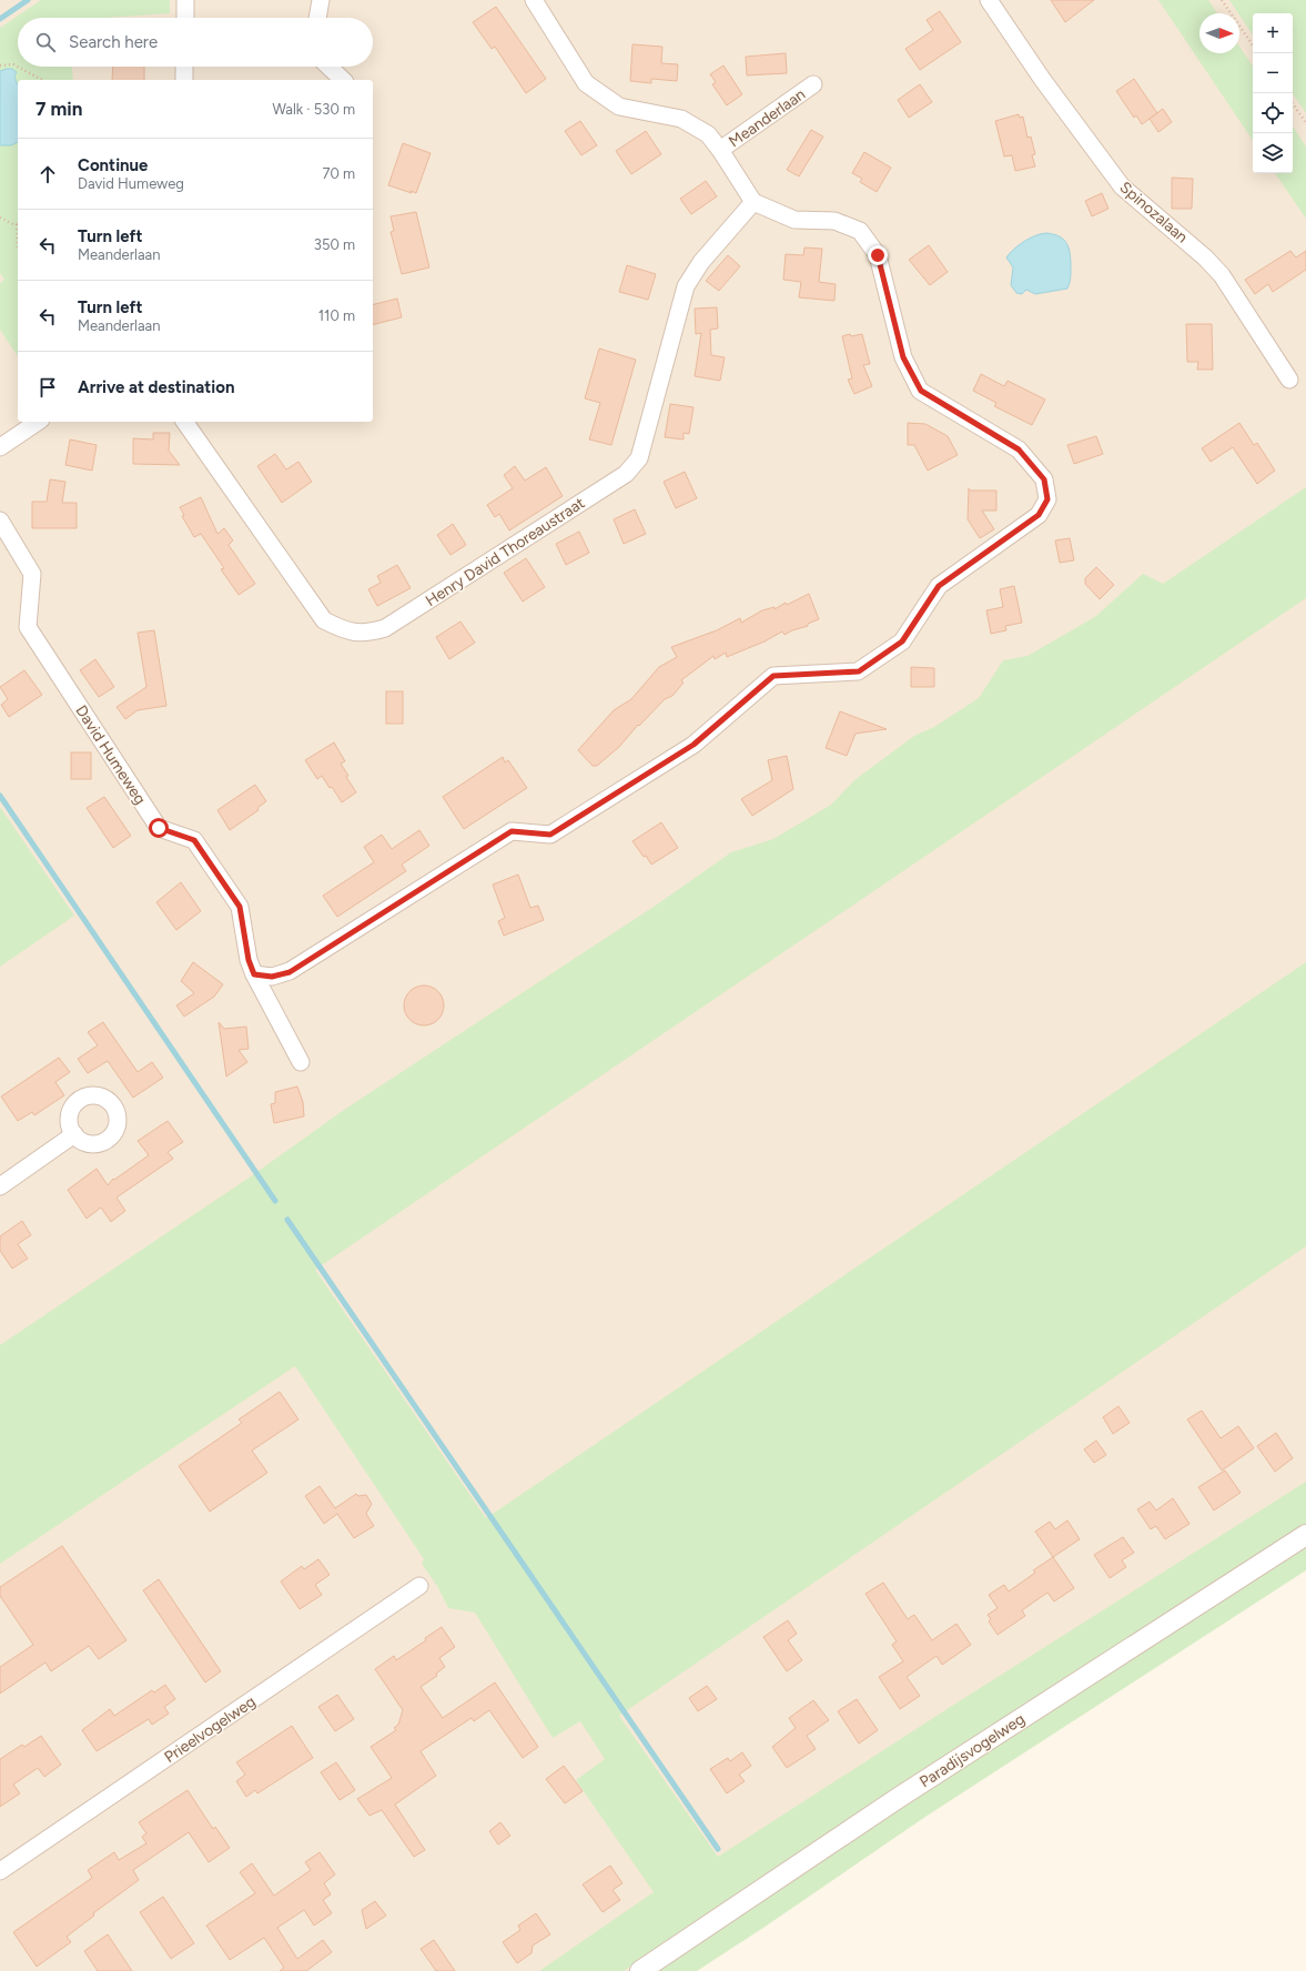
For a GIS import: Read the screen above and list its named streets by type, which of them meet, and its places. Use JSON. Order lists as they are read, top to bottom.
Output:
{
  "streets": {
    "street": [
      "Meanderlaan",
      "Spinozalaan",
      "Henry David Thoreaustraat",
      "David Humeweg",
      "Prieelvogelweg",
      "Paradijsvogelweg"
    ]
  },
  "crossings": [
    ["Meanderlaan", "Henry David Thoreaustraat"]
  ],
  "north": "right",
  "page": {
    "map_buttons": ["+", "−"],
    "search": "Search here",
    "heading": ["7 min", "Walk · 530 m"],
    "list": [
      ["Continue", "David Humeweg", "70 m"],
      ["Turn left", "Meanderlaan", "350 m"],
      ["Turn left", "Meanderlaan", "110 m"],
      "Arrive at destination"
    ]
  }
}
